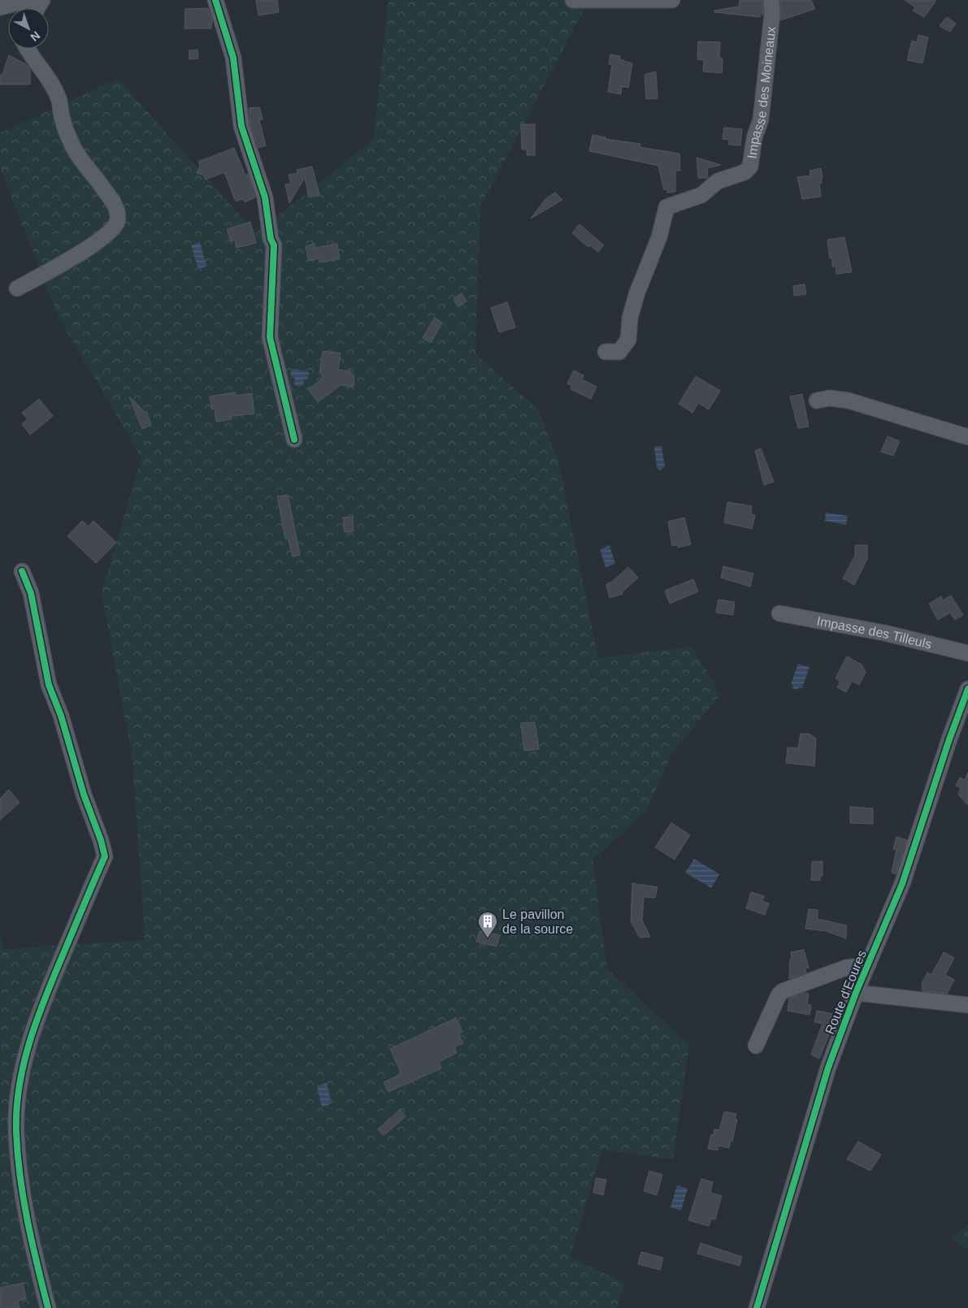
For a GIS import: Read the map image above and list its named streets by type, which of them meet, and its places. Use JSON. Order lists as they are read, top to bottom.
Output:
{
  "streets": {
    "street": ["Impasse des Moineaux", "Impasse des Tilleuls", "Route d'Eoures"]
  },
  "places": {
    "building": ["Le pavillon de la source"]
  },
  "north": "bottom right"
}
